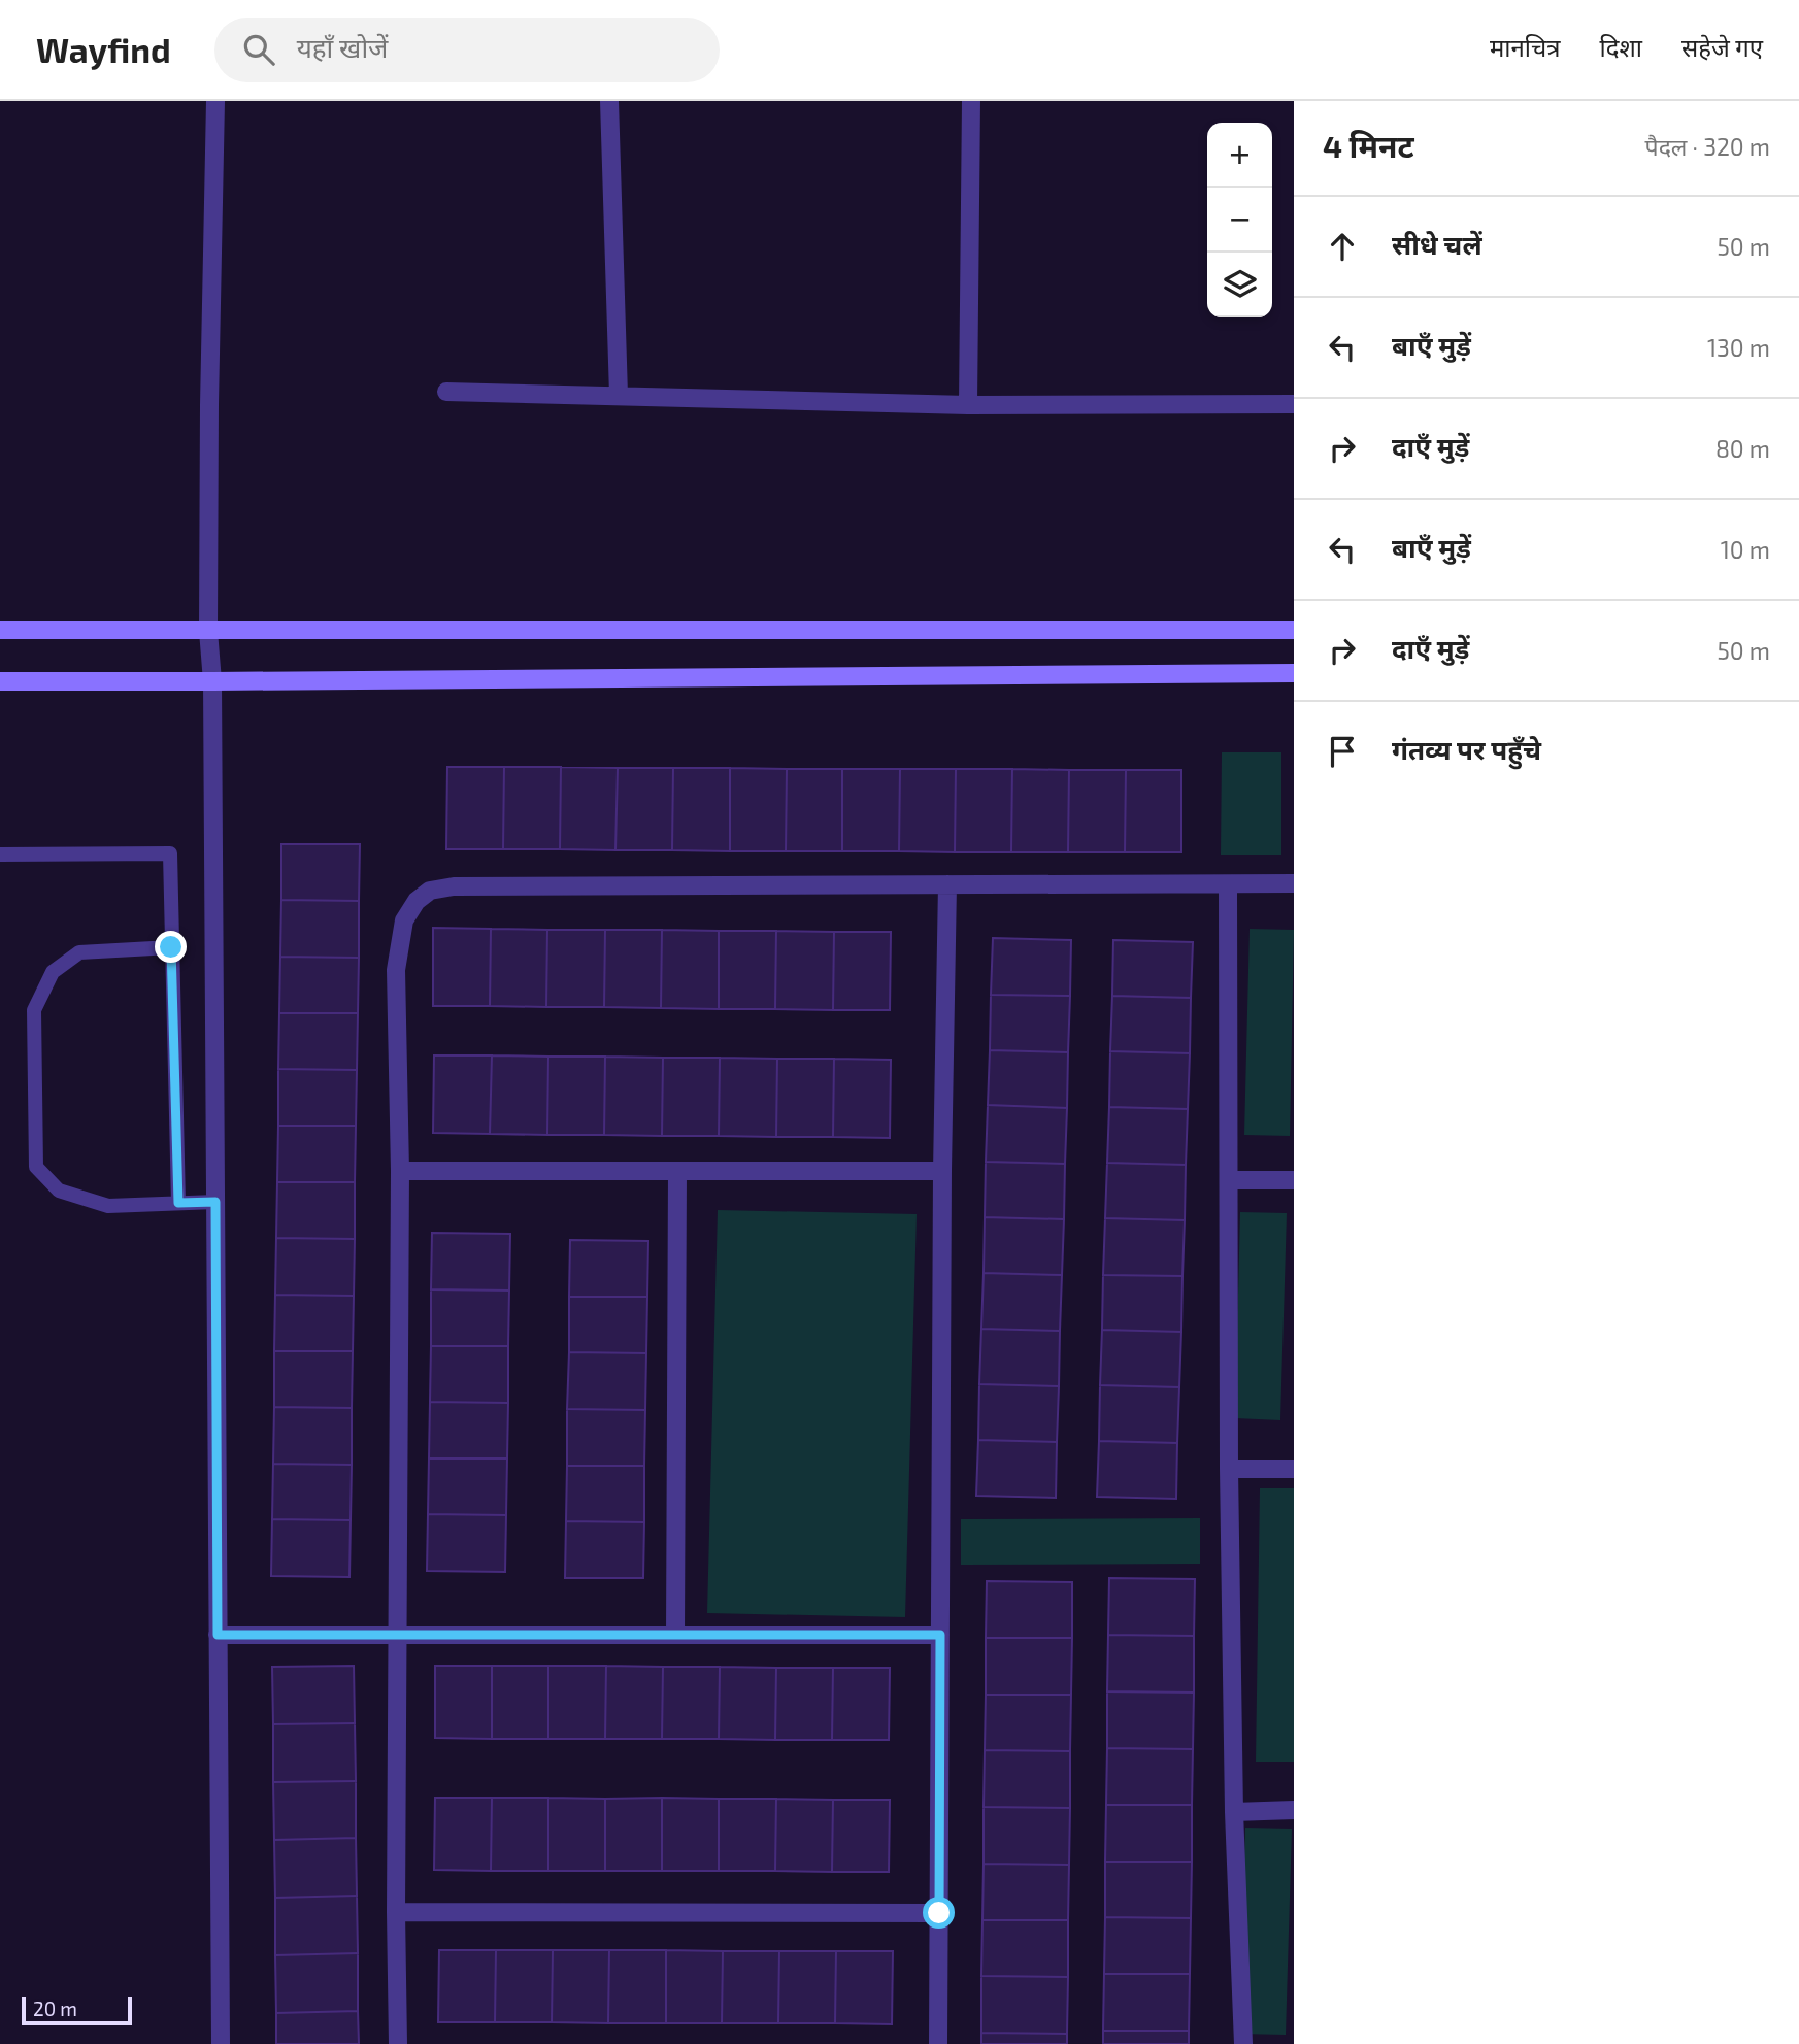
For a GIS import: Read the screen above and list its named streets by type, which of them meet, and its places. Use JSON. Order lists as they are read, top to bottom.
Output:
{
  "scale_bar": "20 m",
  "page": {
    "header": "Wayfind",
    "search": "यहाँ खोजें",
    "nav": ["मानचित्र", "दिशा", "सहेजे गए"],
    "heading": ["4 मिनट", "पैदल · 320 m"],
    "map_buttons": ["+", "−"],
    "list": [
      ["सीधे चलें", "50 m"],
      ["बाएँ मुड़ें", "130 m"],
      ["दाएँ मुड़ें", "80 m"],
      ["बाएँ मुड़ें", "10 m"],
      ["दाएँ मुड़ें", "50 m"],
      "गंतव्य पर पहुँचे"
    ],
    "scale": "20 m"
  }
}
